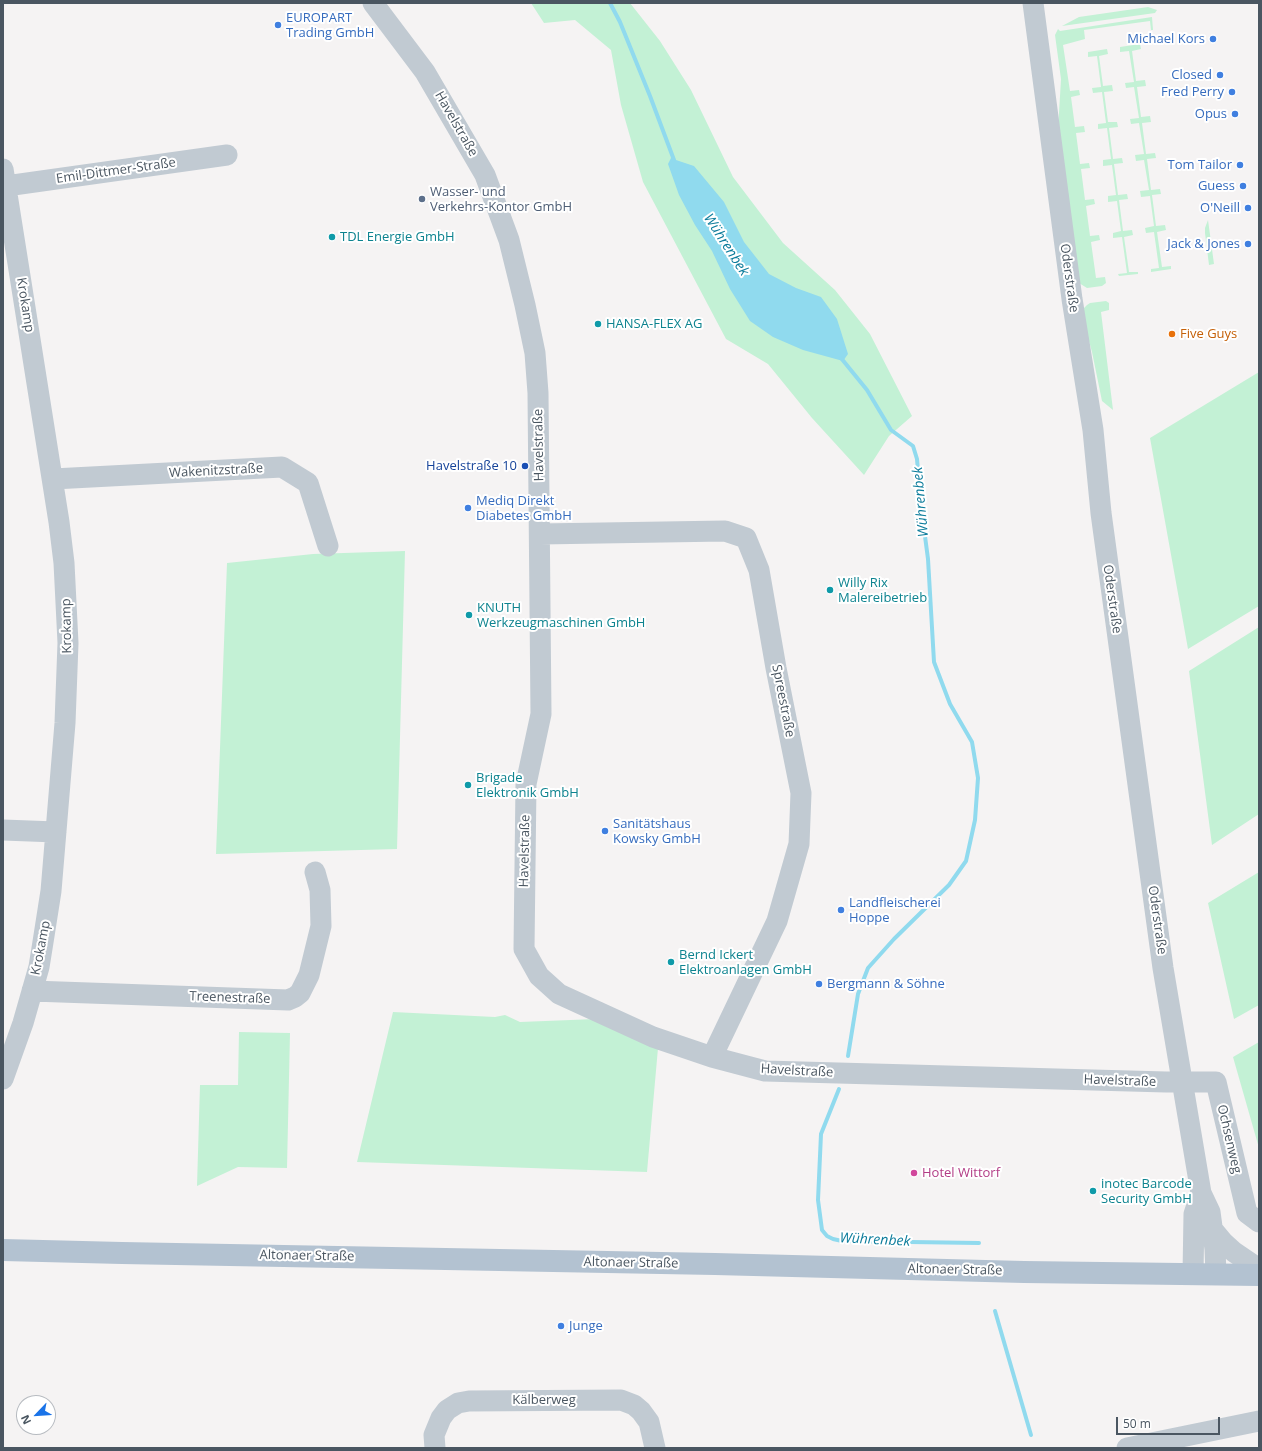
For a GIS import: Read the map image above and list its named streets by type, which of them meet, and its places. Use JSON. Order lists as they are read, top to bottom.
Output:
{
  "streets": {
    "main road": ["Altonaer Straße"],
    "street": [
      "Havelstraße",
      "Emil-Dittmer-Straße",
      "Oderstraße",
      "Krokamp",
      "Wakenitzstraße",
      "Spreestraße",
      "Treenestraße",
      "Ochsenweg",
      "Kälberweg"
    ]
  },
  "crossings": [
    ["Havelstraße", "Oderstraße"],
    ["Havelstraße", "Spreestraße"],
    ["Havelstraße", "Ochsenweg"],
    ["Emil-Dittmer-Straße", "Krokamp"],
    ["Oderstraße", "Ochsenweg"],
    ["Oderstraße", "Altonaer Straße"],
    ["Krokamp", "Wakenitzstraße"],
    ["Krokamp", "Treenestraße"]
  ],
  "water": ["Wührenbek"],
  "places": [
    "EUROPART Trading GmbH",
    "Michael Kors",
    "Closed",
    "Fred Perry",
    "Opus",
    "Tom Tailor",
    "Guess",
    "Wasser- und Verkehrs-Kontor GmbH",
    "O'Neill",
    "TDL Energie GmbH",
    "Jack & Jones",
    "HANSA-FLEX AG",
    "Five Guys",
    "Havelstraße 10",
    "Mediq Direkt Diabetes GmbH",
    "Willy Rix Malereibetrieb",
    "KNUTH Werkzeugmaschinen GmbH",
    "Brigade Elektronik GmbH",
    "Sanitätshaus Kowsky GmbH",
    "Landfleischerei Hoppe",
    "Bernd Ickert Elektroanlagen GmbH",
    "Bergmann & Söhne",
    "Hotel Wittorf",
    "inotec Barcode Security GmbH",
    "Junge"
  ],
  "scale_bar": "50 m",
  "north": "bottom left"
}
